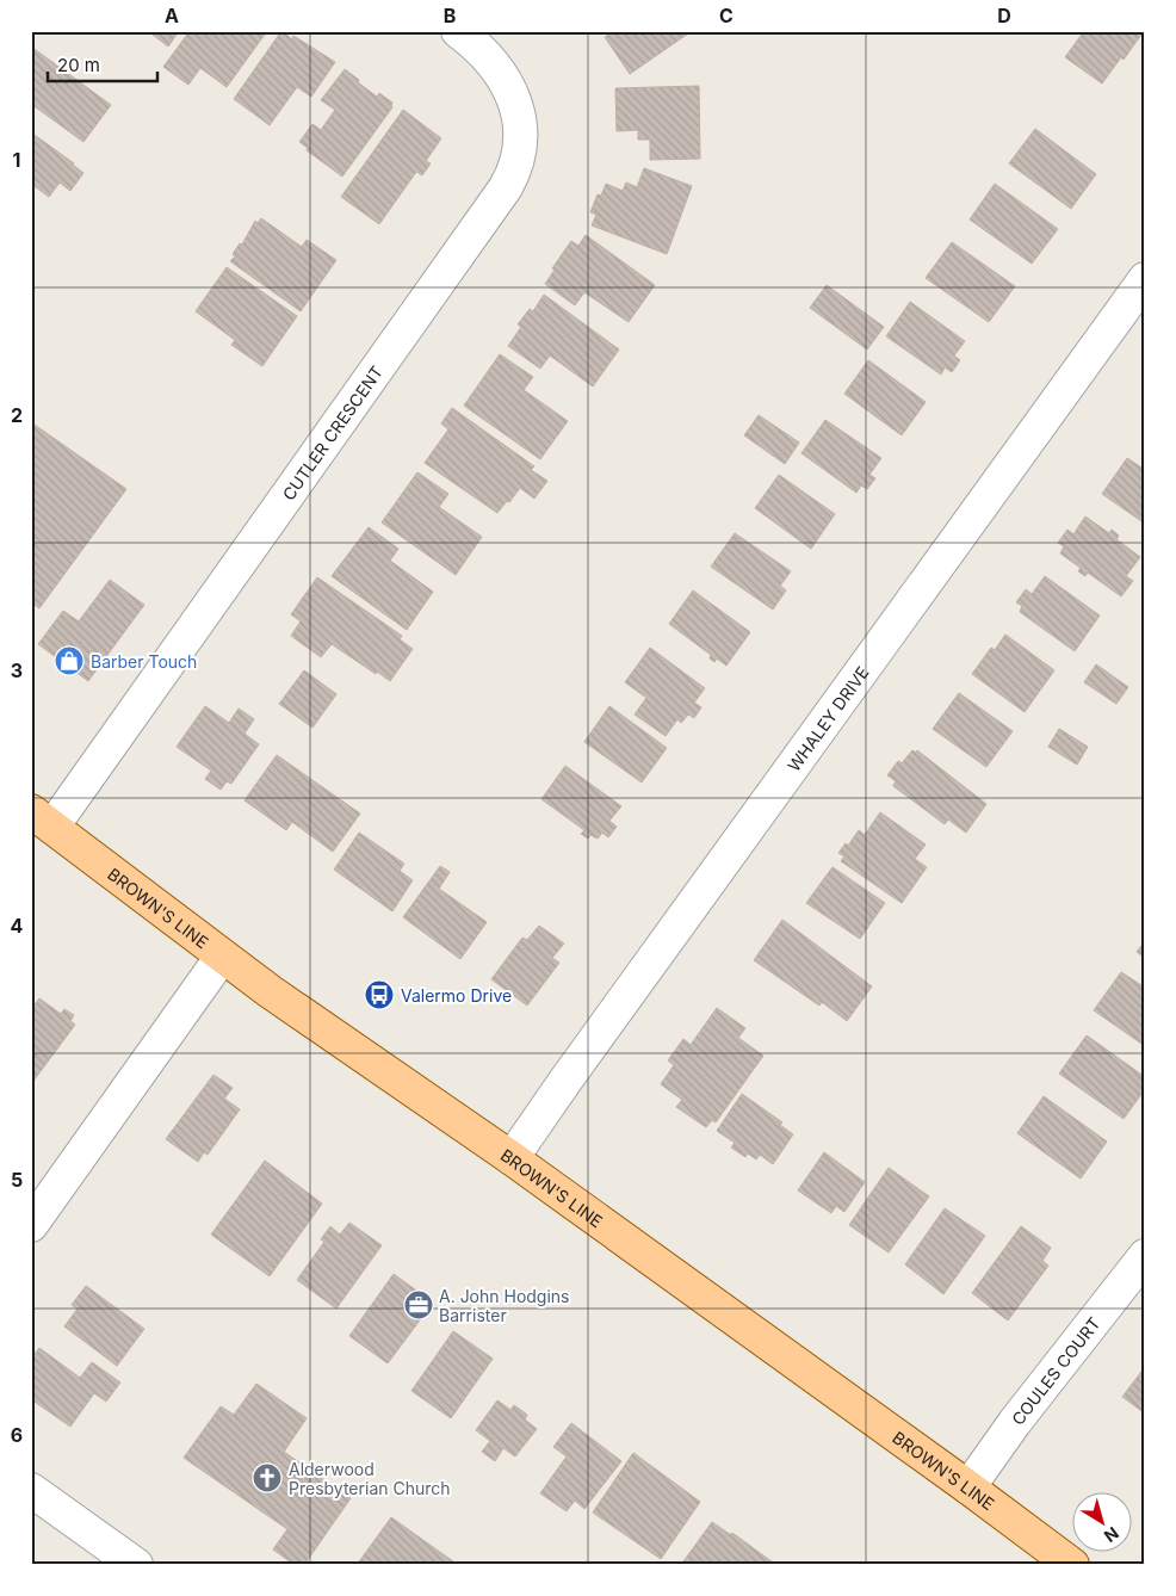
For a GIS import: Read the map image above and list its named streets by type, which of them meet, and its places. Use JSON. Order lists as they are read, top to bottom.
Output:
{
  "streets": {
    "main road": ["BROWN'S LINE"],
    "street": ["CUTLER CRESCENT", "WHALEY DRIVE", "COULES COURT"]
  },
  "crossings": [
    ["CUTLER CRESCENT", "BROWN'S LINE"],
    ["WHALEY DRIVE", "BROWN'S LINE"],
    ["BROWN'S LINE", "COULES COURT"]
  ],
  "places": {
    "shop": ["Barber Touch"],
    "bus stop": ["Valermo Drive"],
    "office": ["A. John Hodgins Barrister"],
    "church": ["Alderwood Presbyterian Church"]
  },
  "scale_bar": "20 m",
  "north": "bottom right",
  "grid": {
    "columns": [
      "A",
      "B",
      "C",
      "D"
    ],
    "rows": [
      "1",
      "2",
      "3",
      "4",
      "5",
      "6"
    ]
  }
}
